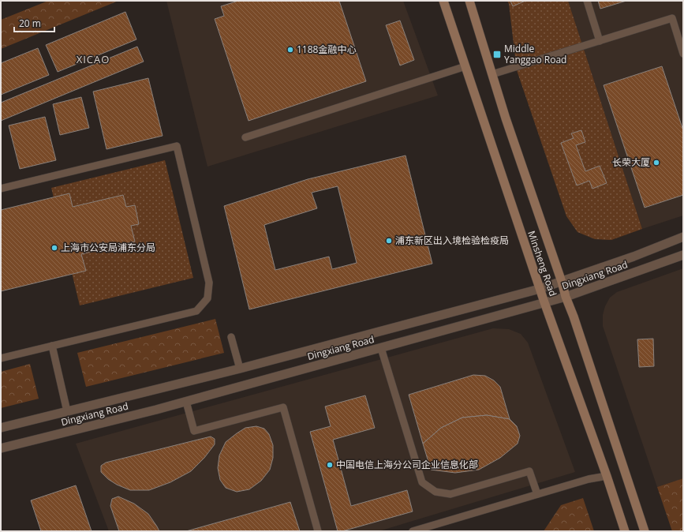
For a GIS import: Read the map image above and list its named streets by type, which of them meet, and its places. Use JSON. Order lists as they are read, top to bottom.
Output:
{
  "streets": {
    "main road": ["Minsheng Road"],
    "street": ["Dingxiang Road"]
  },
  "crossings": [
    ["Minsheng Road", "Dingxiang Road"]
  ],
  "districts": ["XICAO"],
  "places": {
    "other": [
      "1188金融中心",
      "长荣大厦",
      "浦东新区出入境检验检疫局",
      "上海市公安局浦东分局",
      "中国电信上海分公司企业信息化部"
    ],
    "transit": ["Middle Yanggao Road"]
  },
  "scale_bar": "20 m"
}
